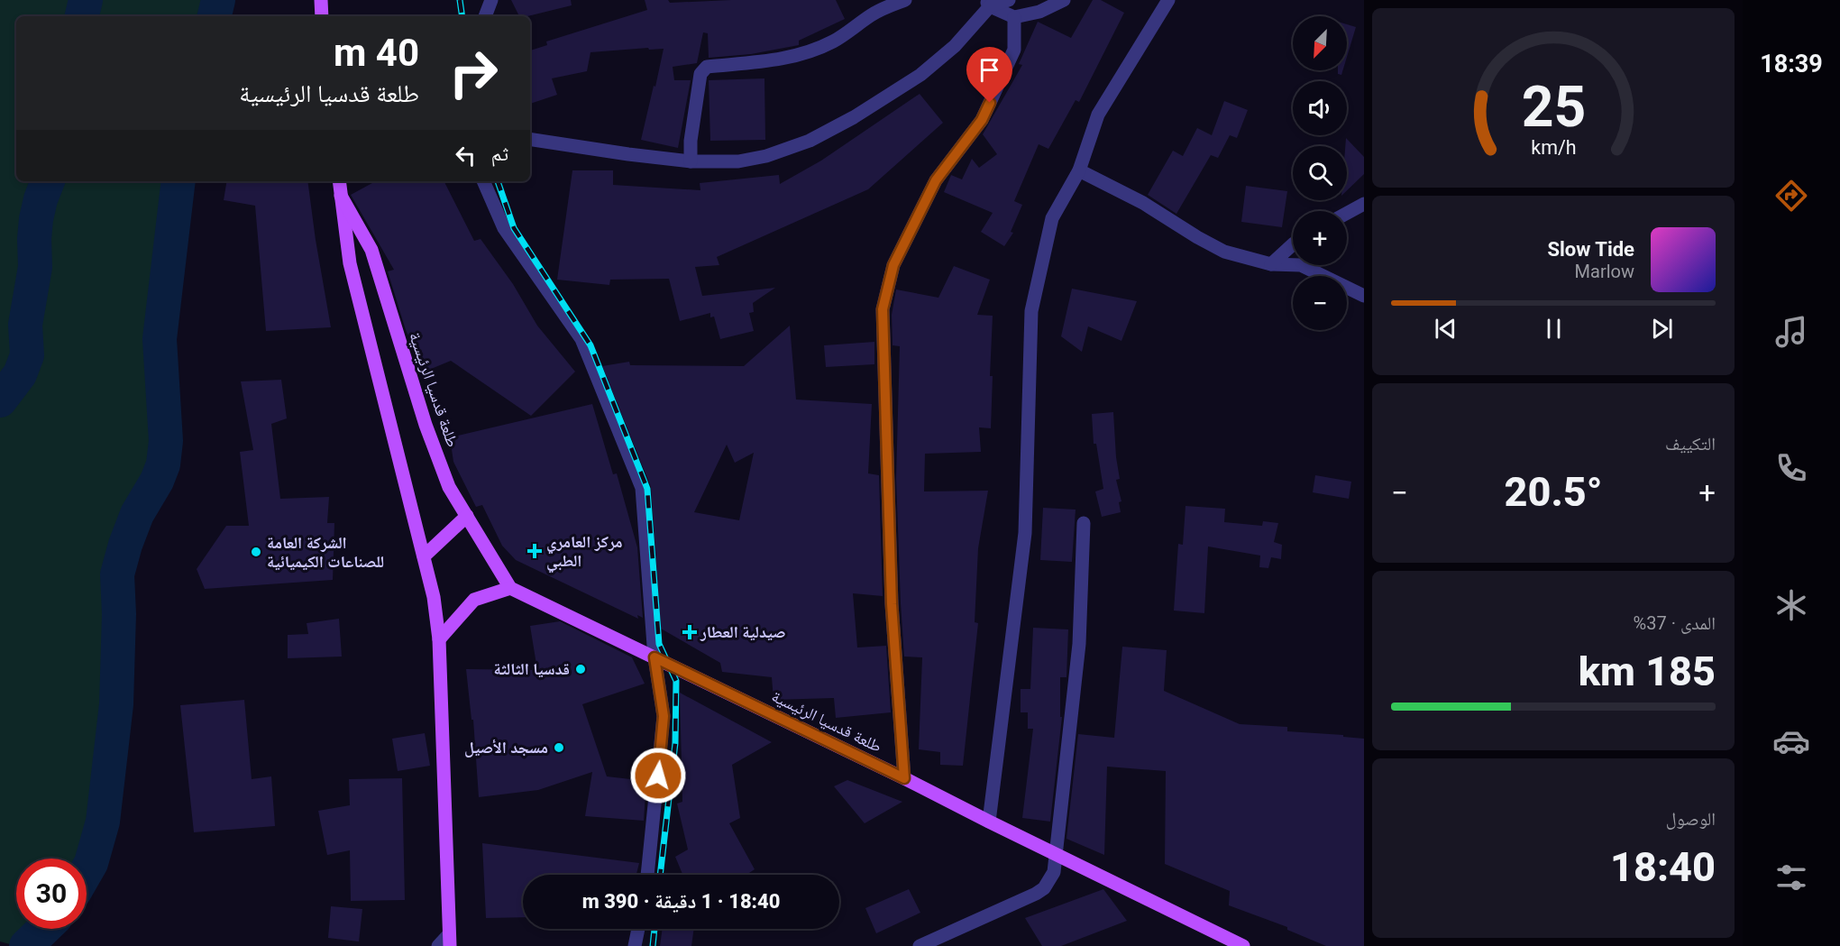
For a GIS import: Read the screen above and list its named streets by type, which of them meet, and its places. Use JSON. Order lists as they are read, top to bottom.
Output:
{
  "streets": {
    "main road": ["طلعة قدسيا الرئيسية"]
  },
  "places": {
    "health": ["مركز العامري الطبي", "صيدلية العطار"],
    "other": ["الشركة العامة للصناعات الكيميائية", "قدسيا الثالثة", "مسجد الأصيل"]
  },
  "north": "bottom left",
  "page": {
    "tabs": "18:39",
    "map_buttons": ["+", "−"],
    "turn": ["40 m", "طلعة قدسيا الرئيسية"],
    "then": "ثم",
    "song": ["Slow Tide", "Marlow"],
    "tile": [
      "التكييف",
      ["المدى · 37%", "185 km"],
      ["الوصول", "18:40"]
    ],
    "heat": ["−", "20.5°", "+"],
    "limit": "30",
    "trip": "18:40 · 1 دقيقة · 390 m",
    "gauge": ["25", "km/h"]
  }
}
